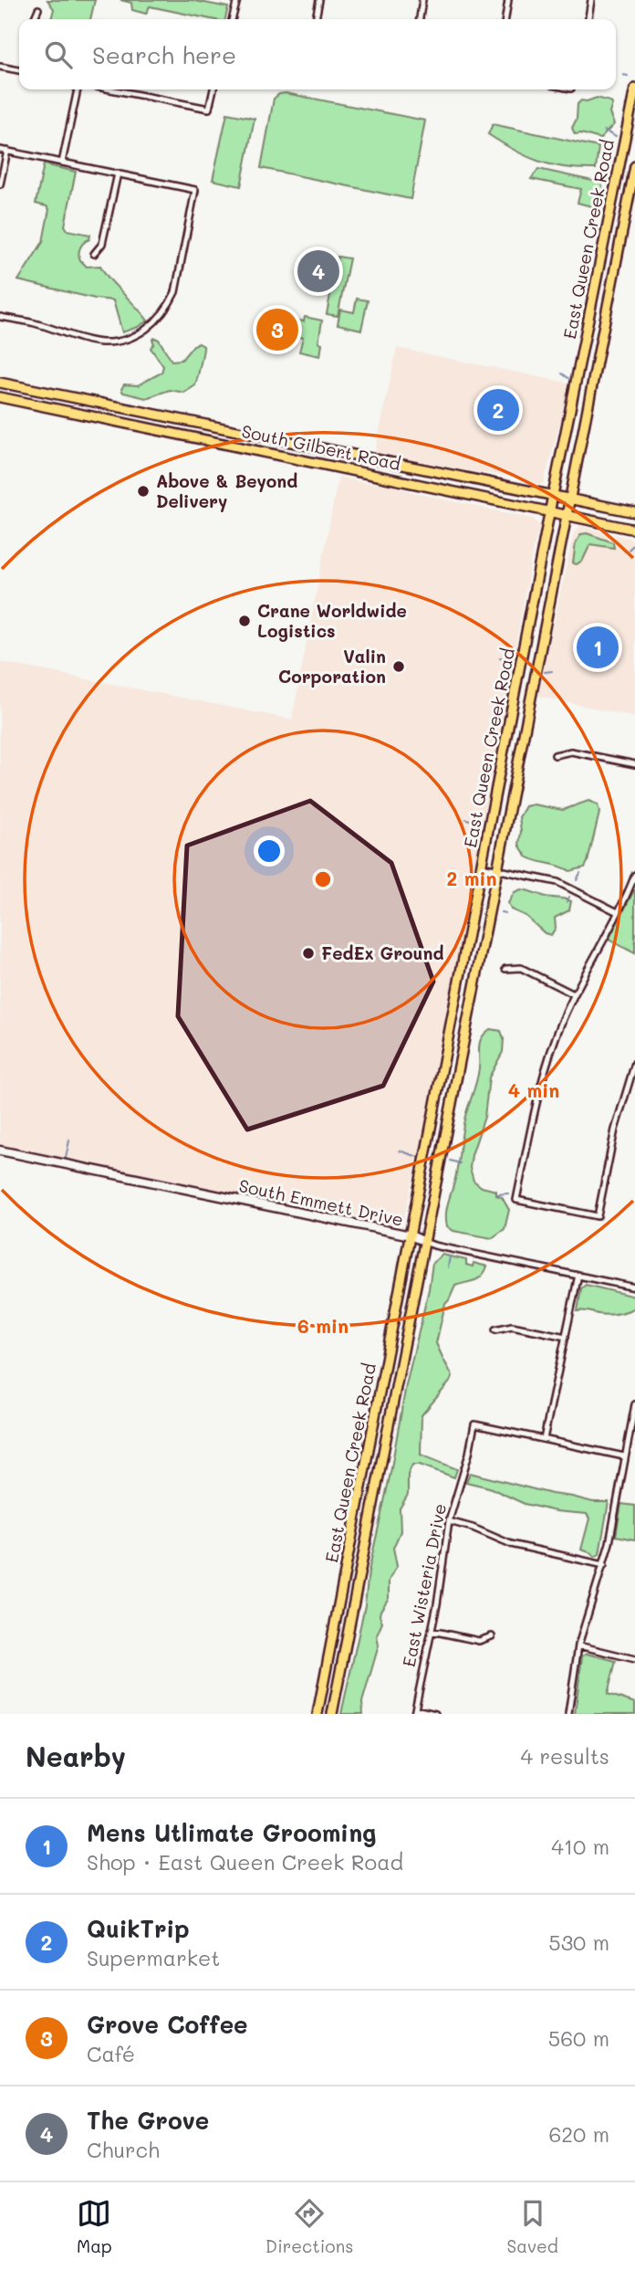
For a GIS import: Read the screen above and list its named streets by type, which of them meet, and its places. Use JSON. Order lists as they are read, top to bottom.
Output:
{
  "streets": {
    "main road": ["East Queen Creek Road", "South Gilbert Road"],
    "street": ["South Emmett Drive", "East Wisteria Drive"]
  },
  "crossings": [
    ["East Queen Creek Road", "South Gilbert Road"],
    ["East Queen Creek Road", "South Emmett Drive"]
  ],
  "places": [
    "Above & Beyond Delivery",
    "Crane Worldwide Logistics",
    "Valin Corporation",
    "FedEx Ground"
  ],
  "page": {
    "search": "Search here",
    "pins": [
      "4",
      "3",
      "2",
      "1"
    ],
    "heading": ["Nearby", "4 results"],
    "list": [
      {
        "mark": "1",
        "name": "Mens Utlimate Grooming",
        "note": "Shop · East Queen Creek Road",
        "value": "410 m"
      },
      {
        "mark": "2",
        "name": "QuikTrip",
        "note": "Supermarket",
        "value": "530 m"
      },
      {
        "mark": "3",
        "name": "Grove Coffee",
        "note": "Café",
        "value": "560 m"
      },
      {
        "mark": "4",
        "name": "The Grove",
        "note": "Church",
        "value": "620 m"
      }
    ],
    "nav": ["Map", "Directions", "Saved"]
  },
  "rings": ["2 min", "4 min", "6 min"]
}
